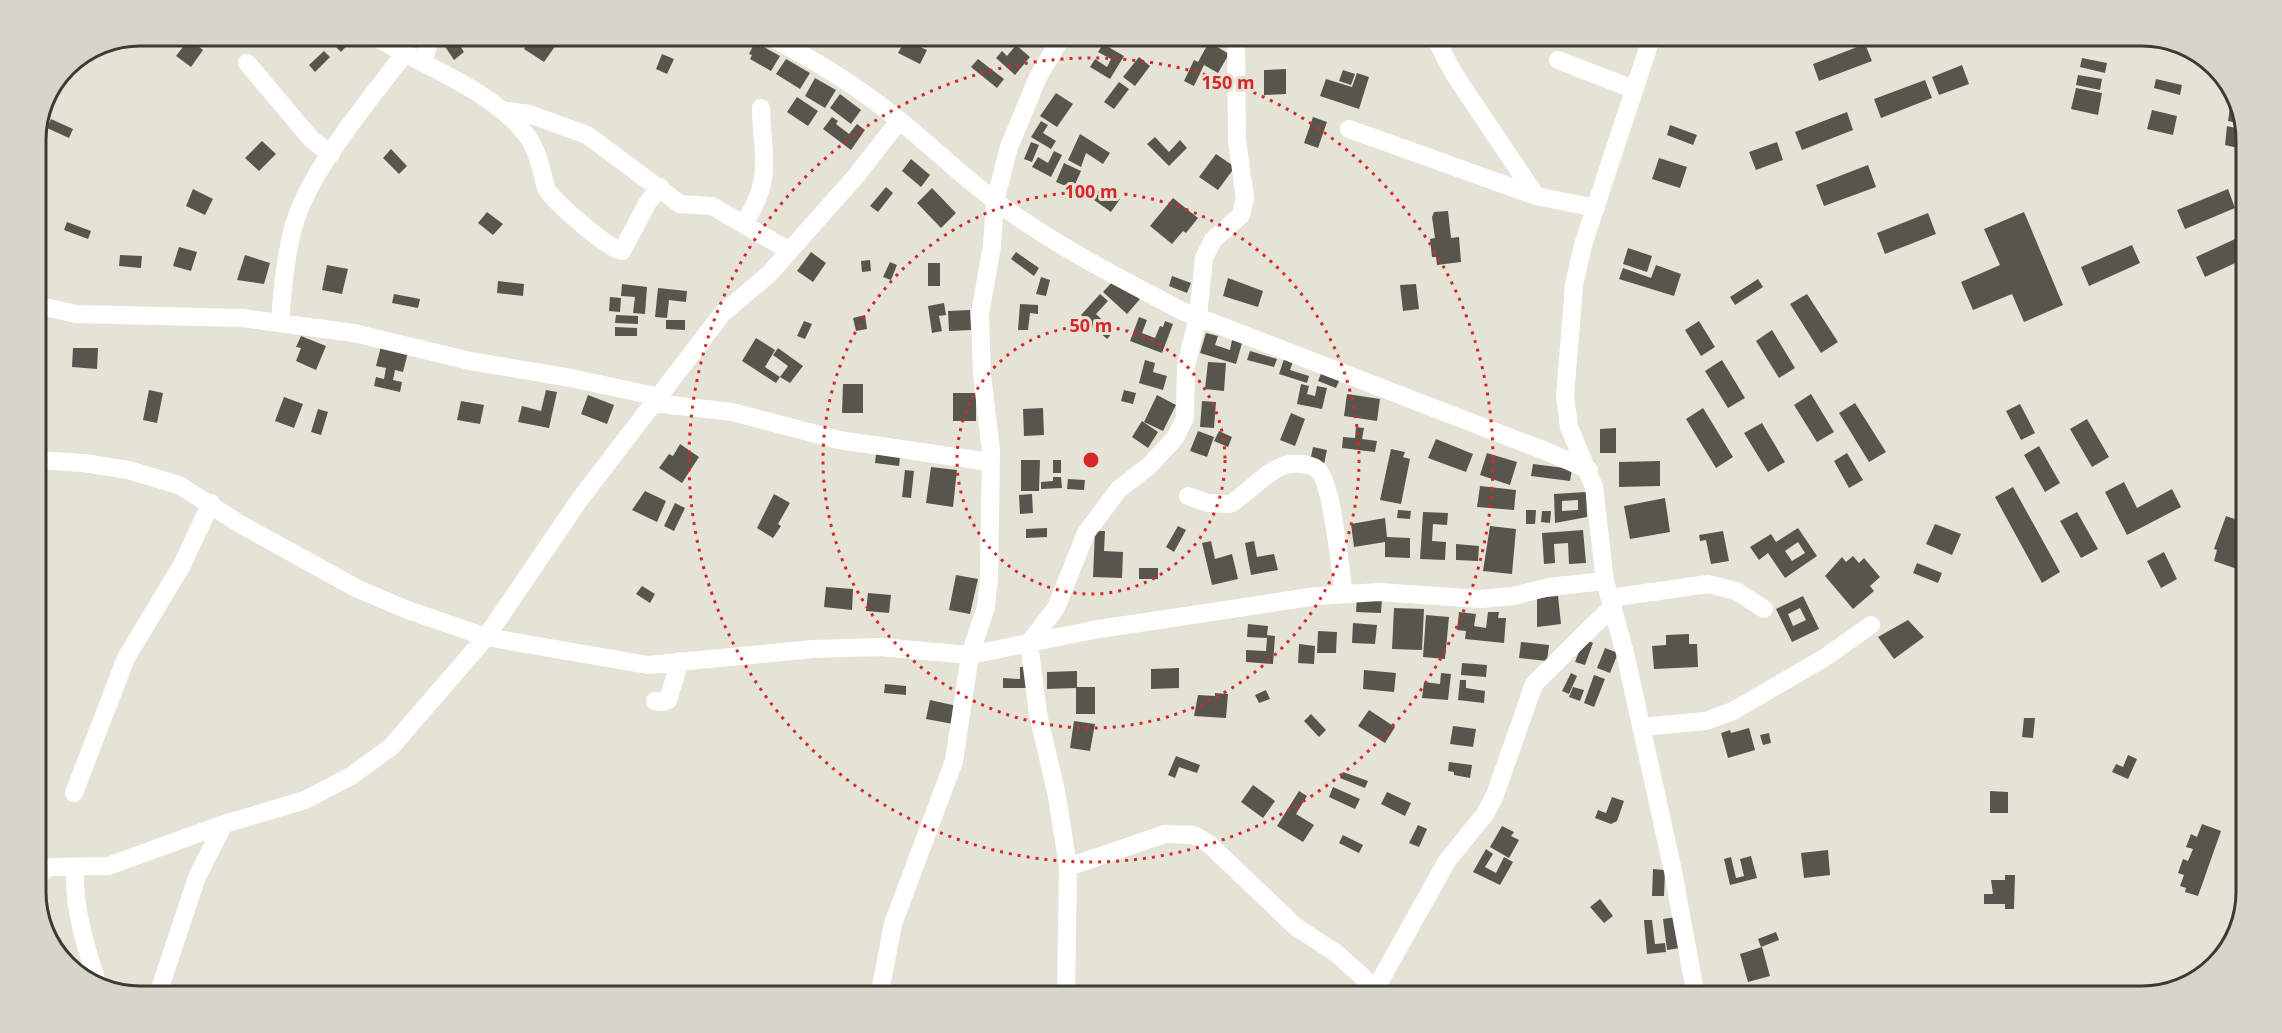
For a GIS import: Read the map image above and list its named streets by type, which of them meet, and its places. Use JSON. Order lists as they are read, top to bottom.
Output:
{
  "rings": ["150 m", "100 m", "50 m"]
}
